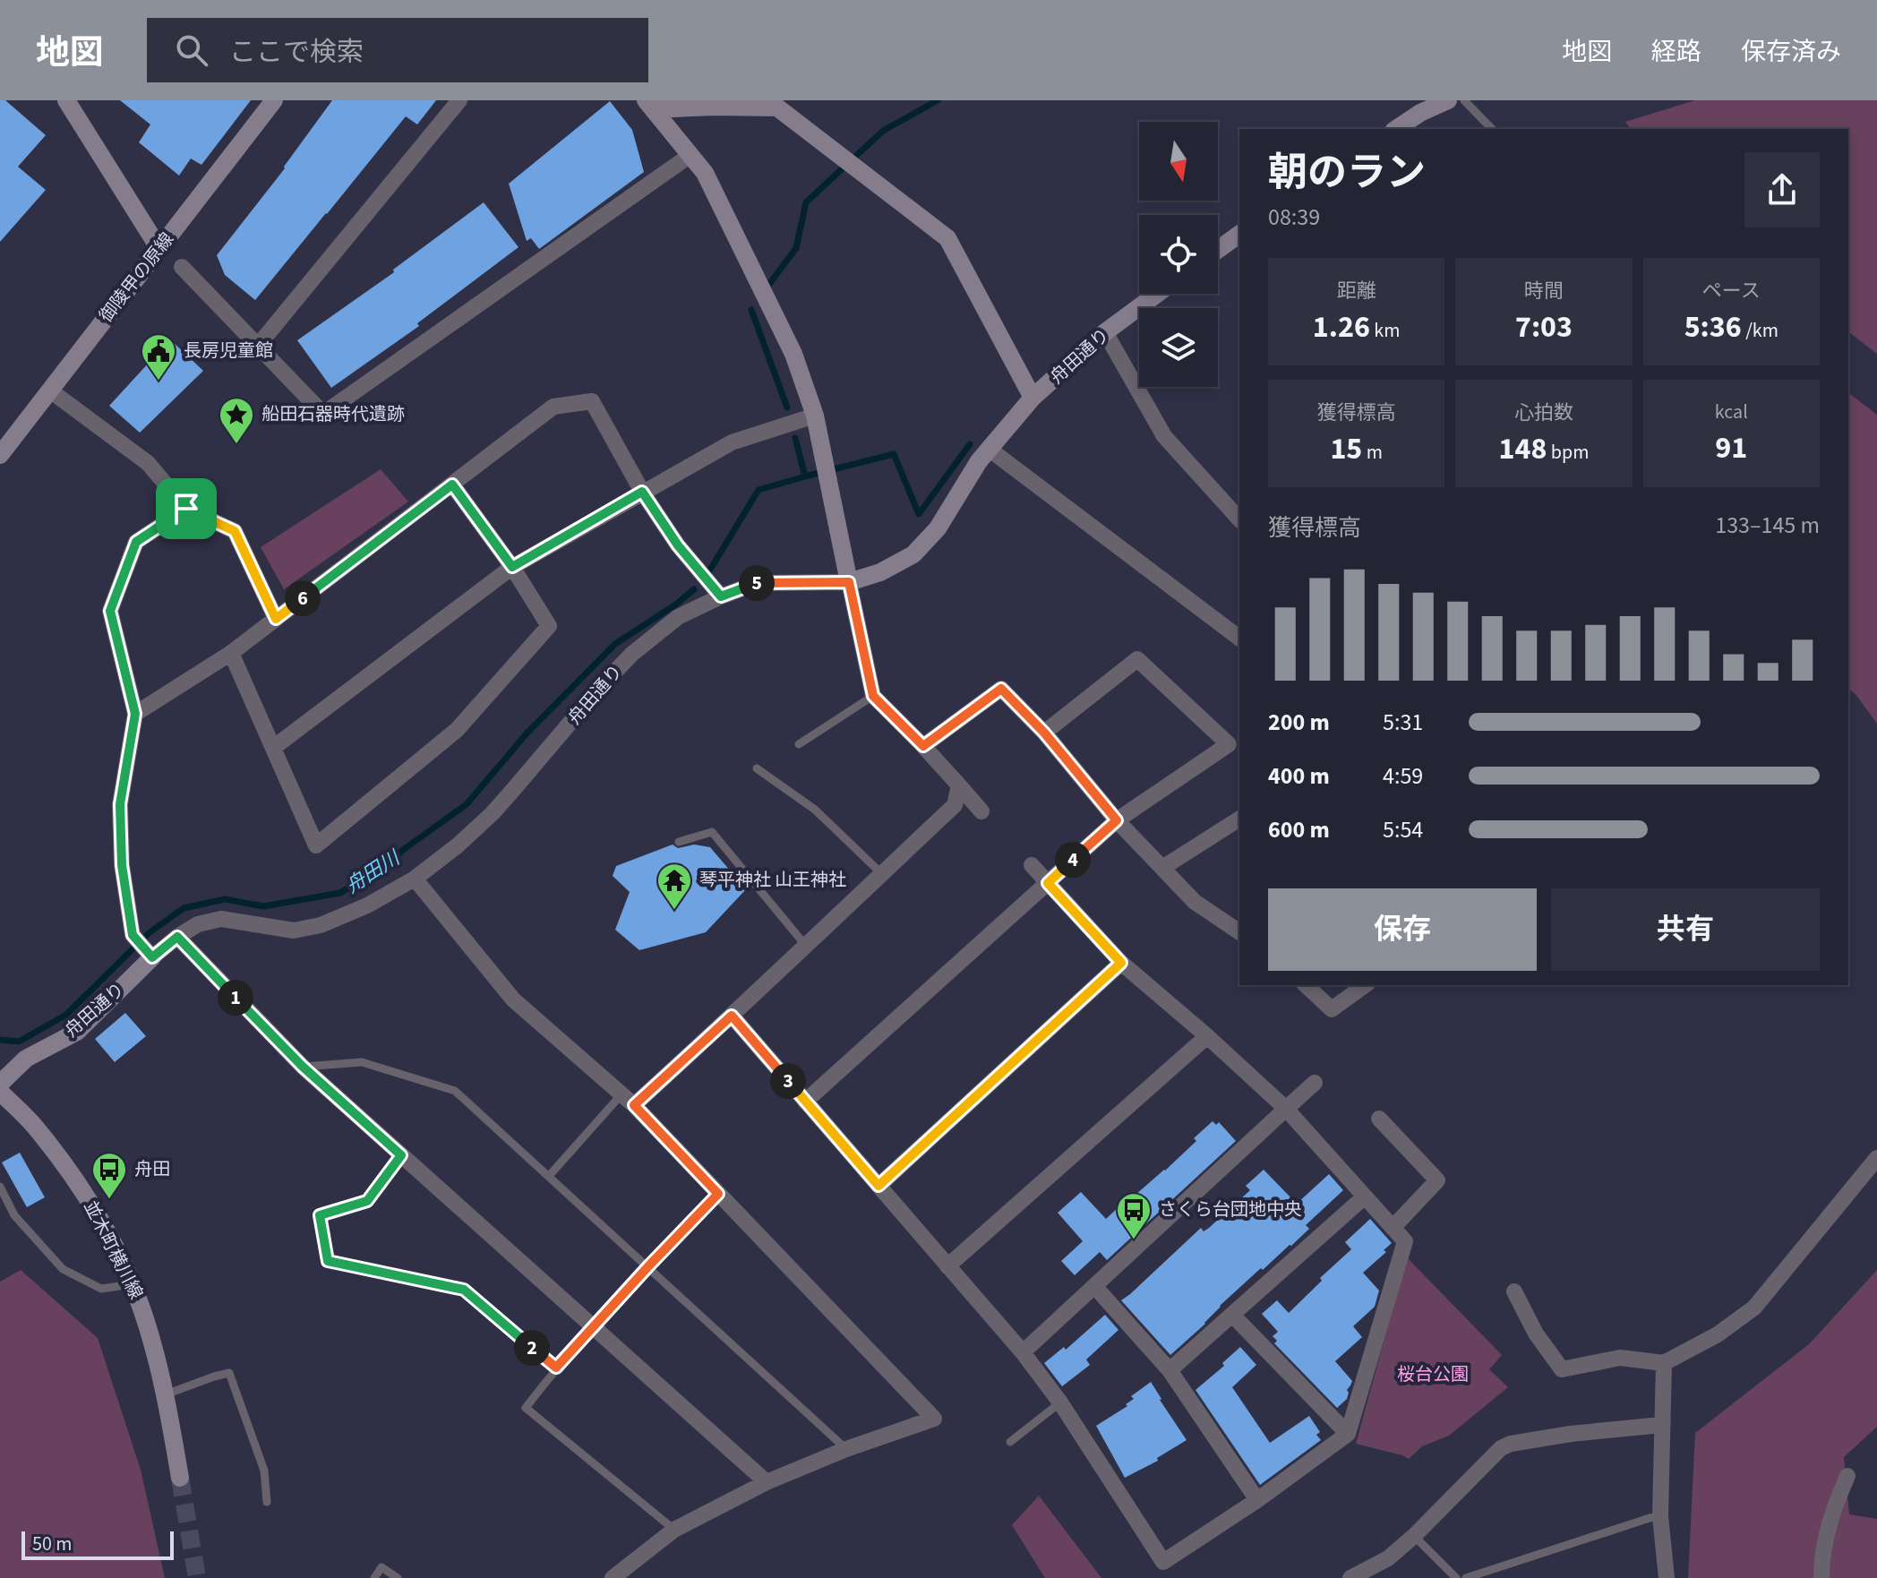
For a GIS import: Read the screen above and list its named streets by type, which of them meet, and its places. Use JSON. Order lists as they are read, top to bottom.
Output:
{
  "streets": {
    "street": ["御陵甲の原線", "舟田通り", "並木町横川線"]
  },
  "water": ["舟田川"],
  "parks": ["桜台公園"],
  "places": {
    "public building": ["長房児童館"],
    "place": ["船田石器時代遺跡"],
    "temple": ["琴平神社 山王神社"],
    "bus stop": ["舟田", "さくら台団地中央"]
  },
  "scale_bar": "50 m",
  "north": "bottom",
  "page": {
    "header": "地図",
    "search": "ここで検索",
    "nav": ["地図", "経路", "保存済み"],
    "heading": ["朝のラン", "08:39"],
    "stats": [
      ["距離", "1.26 km"],
      ["時間", "7:03"],
      ["ペース", "5:36 /km"],
      ["獲得標高", "15 m"],
      ["心拍数", "148 bpm"],
      ["kcal", "91"]
    ],
    "chart": ["獲得標高", "133–145 m"],
    "pins": [
      "5",
      "6",
      "4",
      "1",
      "3",
      "2"
    ],
    "list": [
      {
        "name": "200 m",
        "note": "5:31"
      },
      {
        "name": "400 m",
        "note": "4:59"
      },
      {
        "name": "600 m",
        "note": "5:54"
      }
    ],
    "buttons": ["保存", "共有"],
    "scale": "50 m"
  }
}
